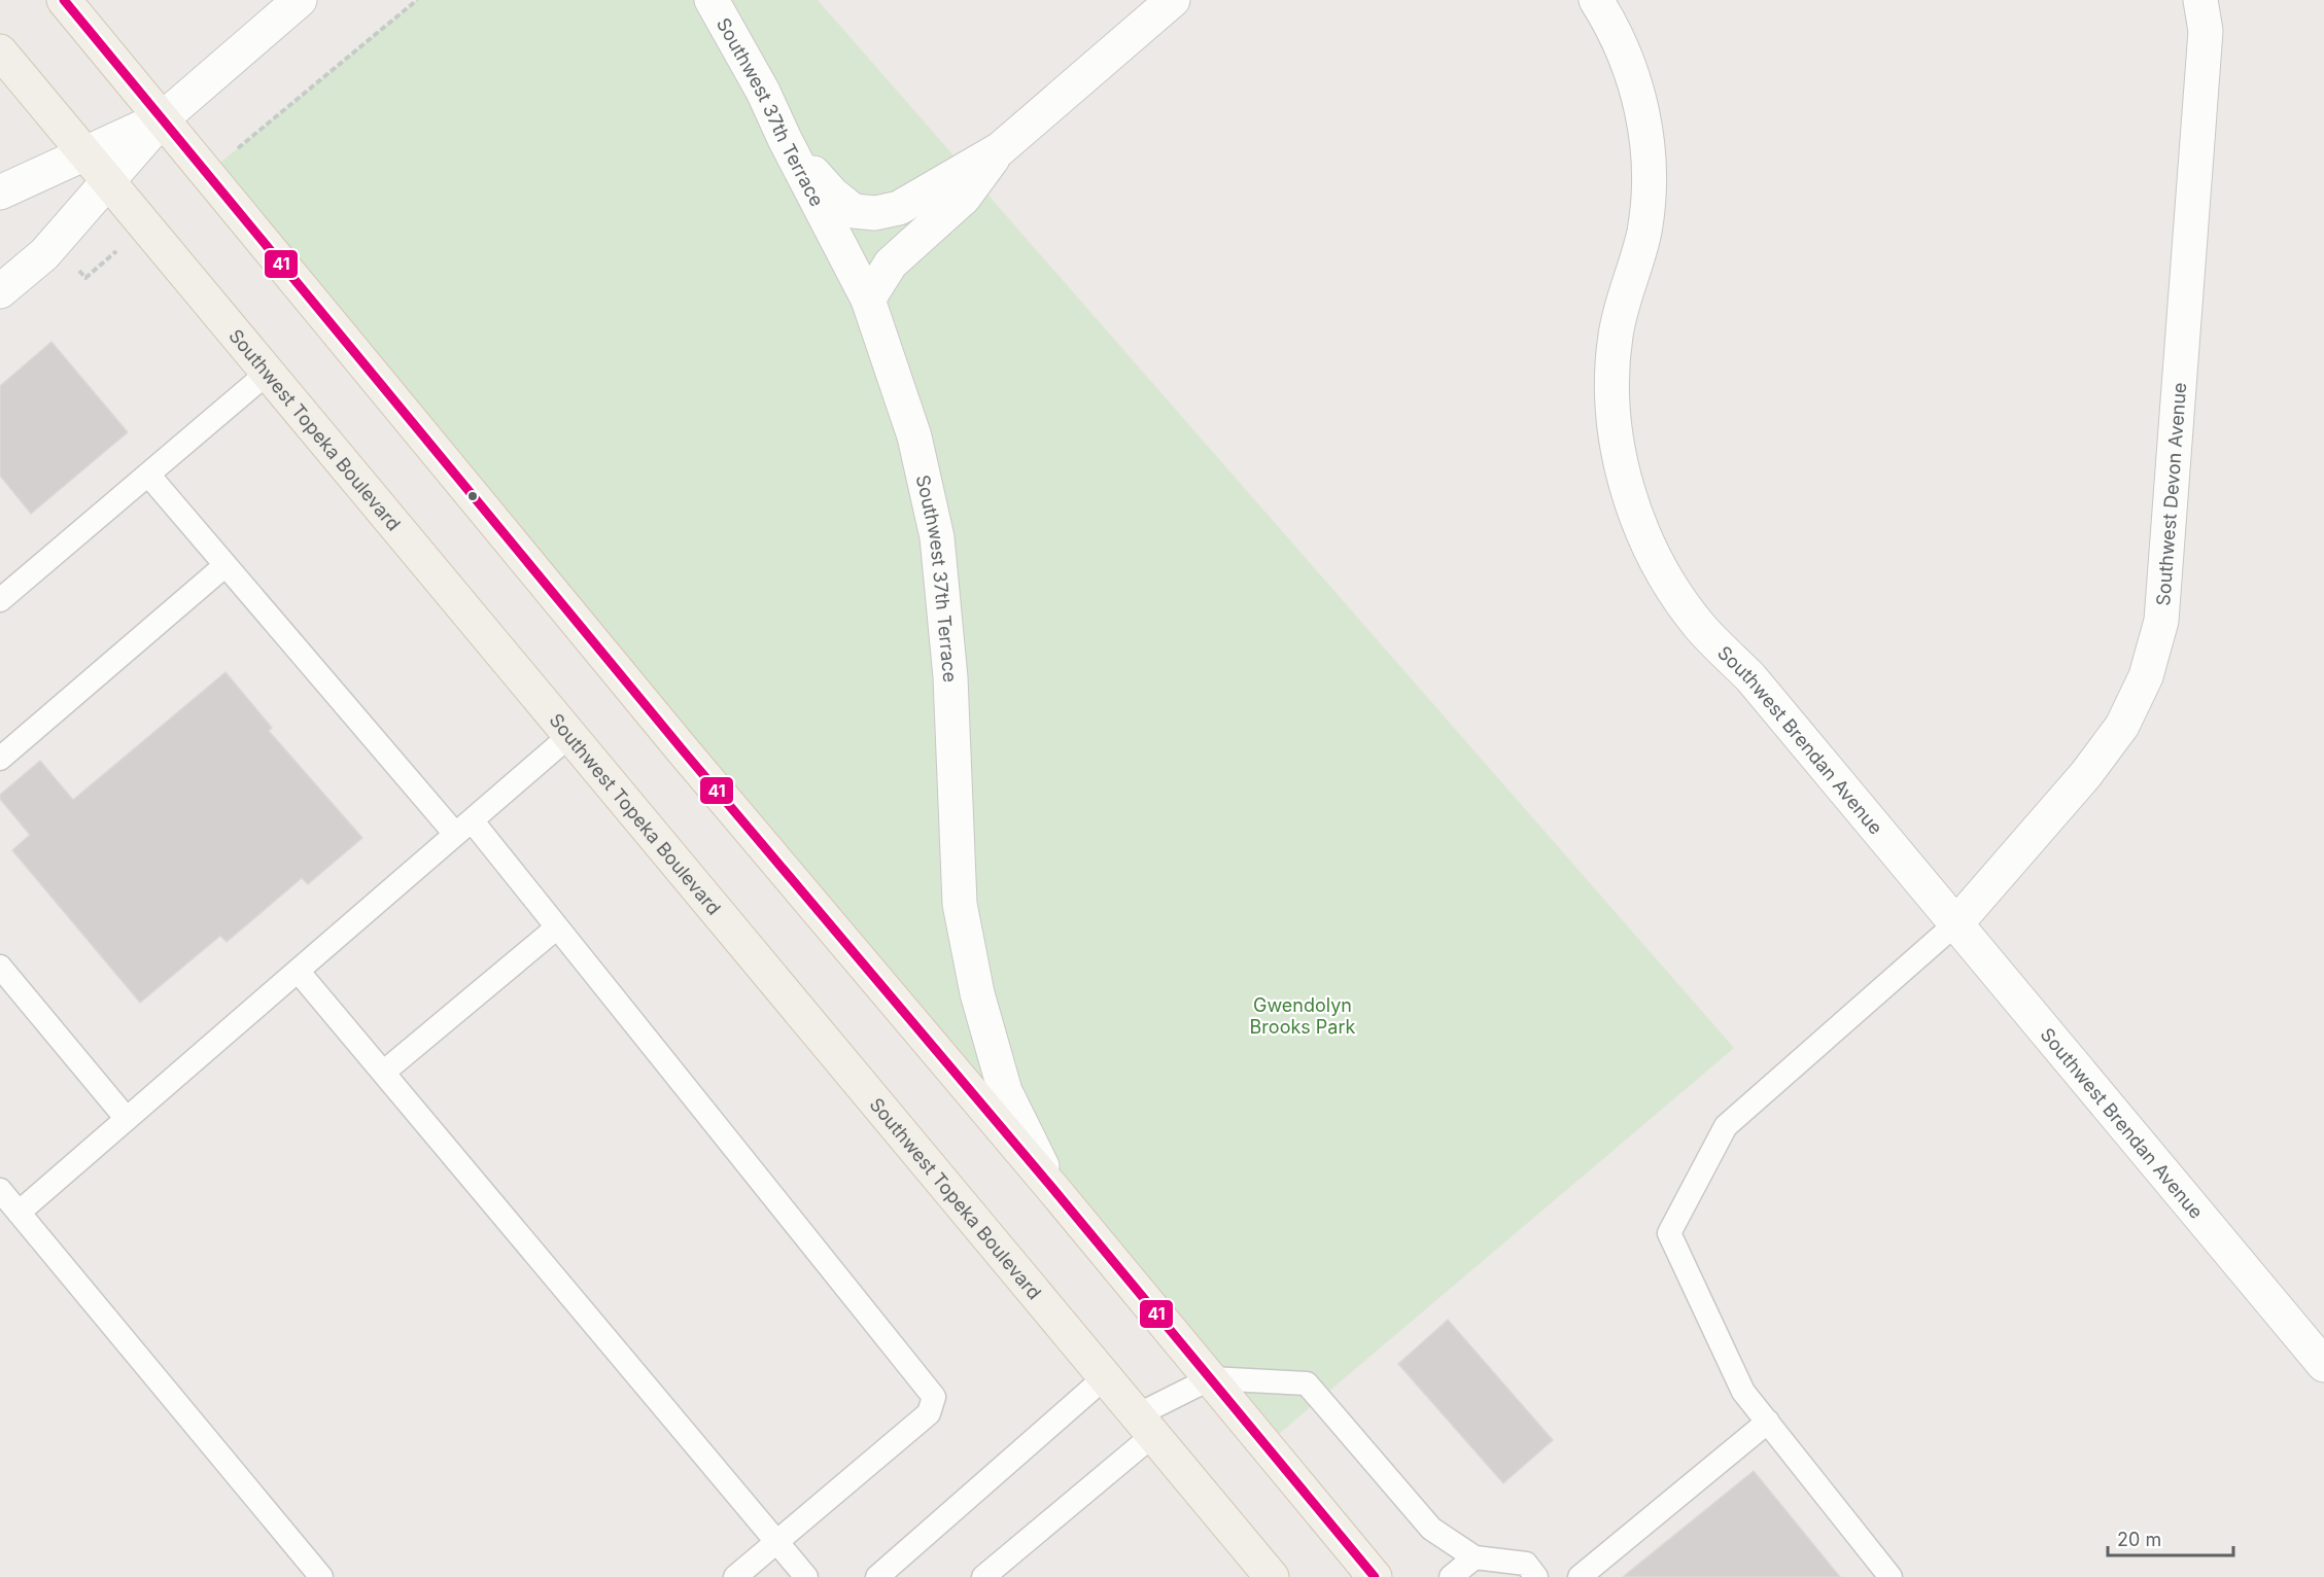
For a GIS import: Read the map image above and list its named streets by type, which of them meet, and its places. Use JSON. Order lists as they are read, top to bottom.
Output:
{
  "streets": {
    "main road": ["Southwest Topeka Boulevard"],
    "street": ["Southwest 37th Terrace", "Southwest Devon Avenue", "Southwest Brendan Avenue"]
  },
  "crossings": [
    ["Southwest Devon Avenue", "Southwest Brendan Avenue"]
  ],
  "parks": ["Gwendolyn Brooks Park"],
  "lines": ["transit line 41"],
  "scale_bar": "20 m"
}
